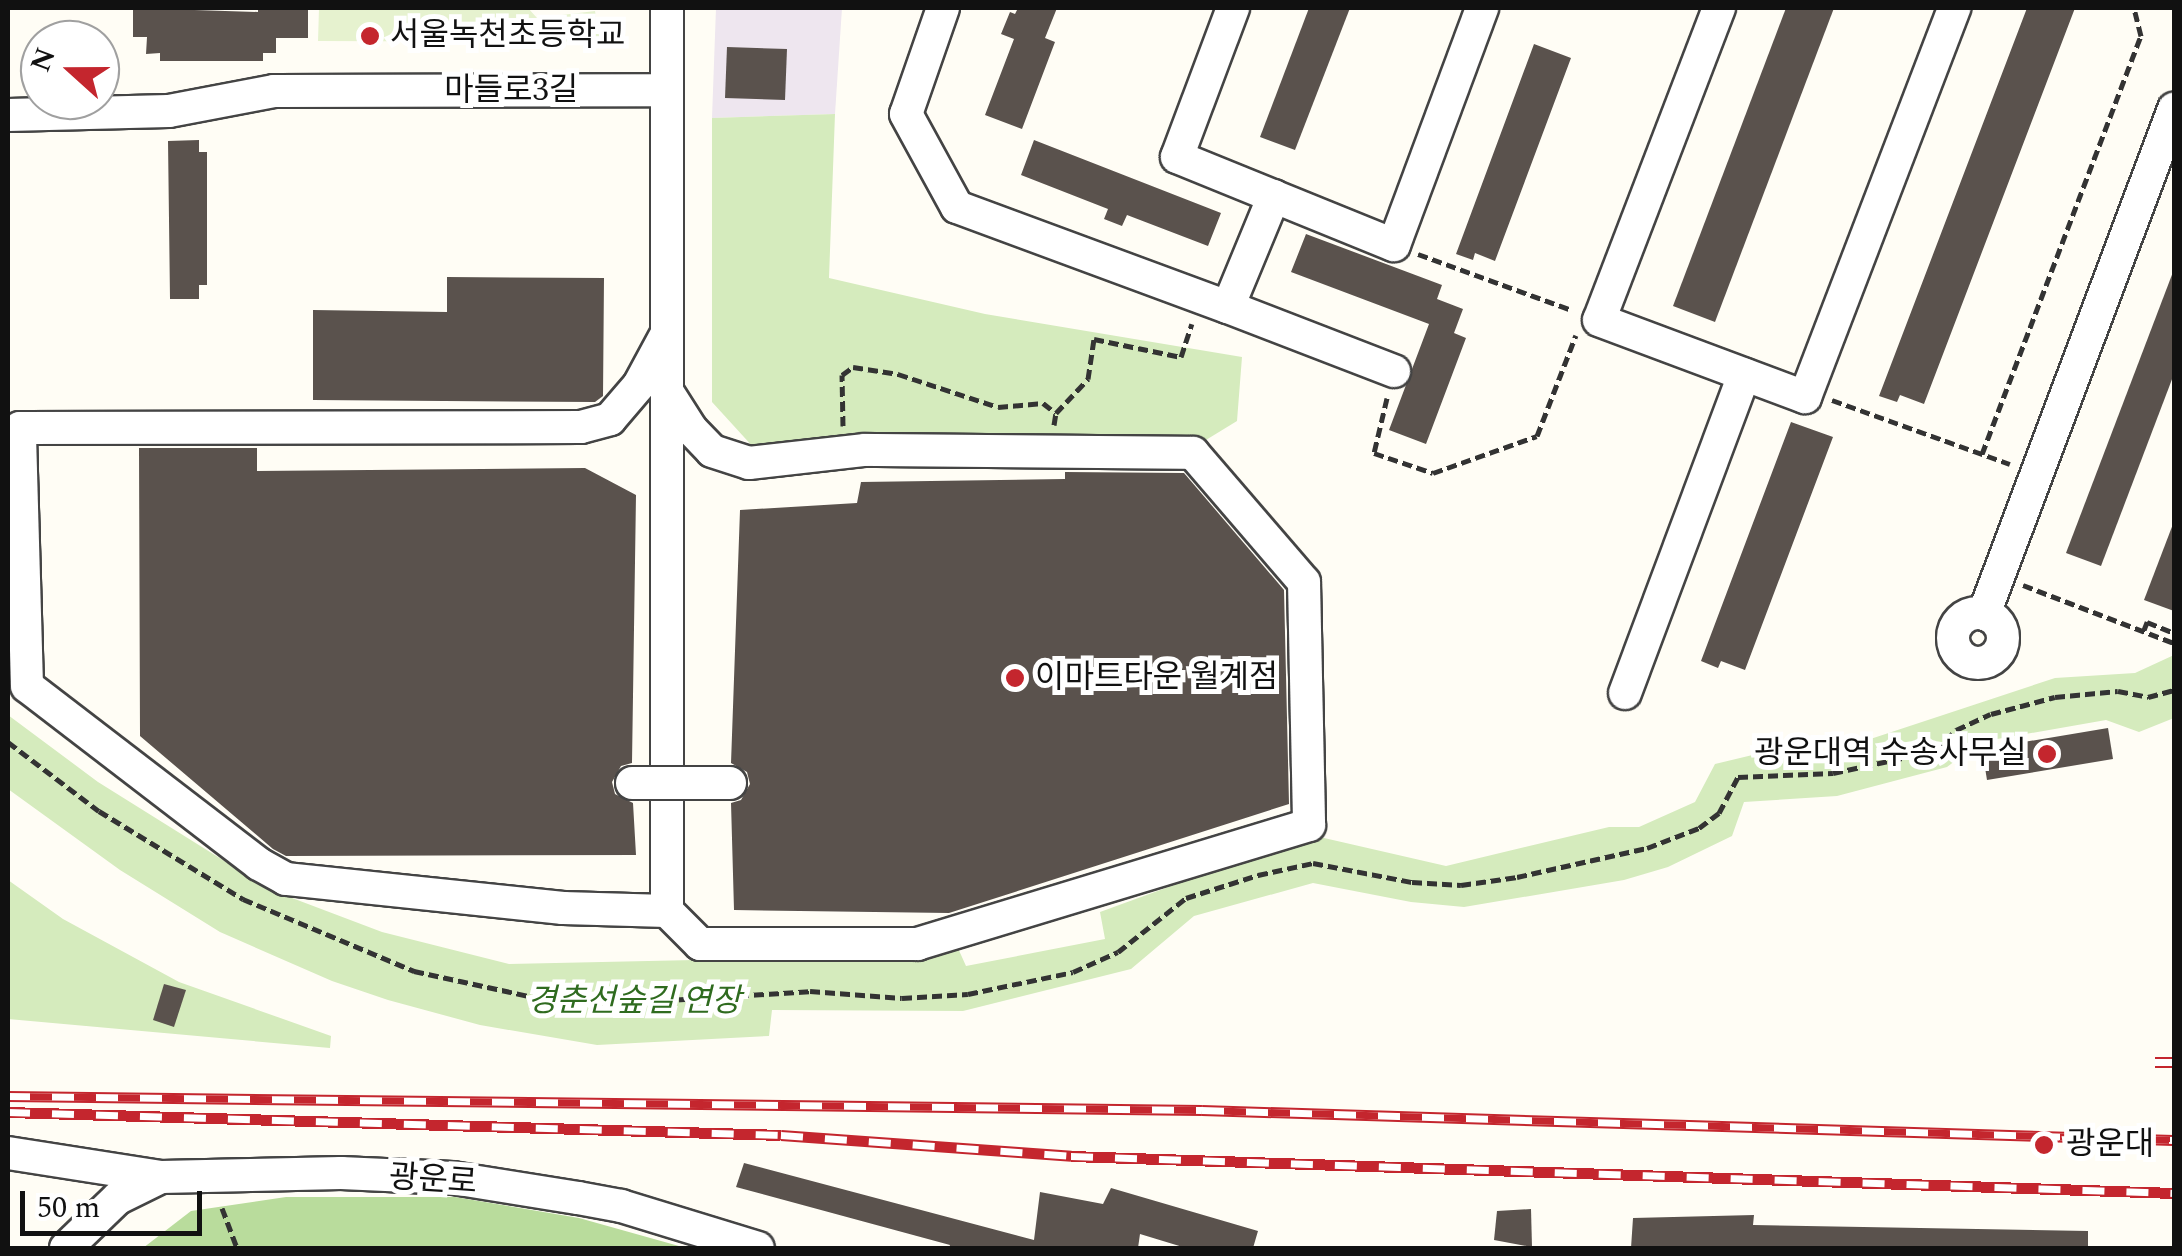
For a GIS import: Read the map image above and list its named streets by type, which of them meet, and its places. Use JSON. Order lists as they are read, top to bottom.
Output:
{
  "streets": {
    "street": ["마들로3길", "광운로"]
  },
  "parks": ["경춘선숲길 연장"],
  "places": [
    "서울녹천초등학교",
    "이마트타운 월계점",
    "광운대역 수송사무실",
    "광운대"
  ],
  "scale_bar": "50 m",
  "north": "left"
}
